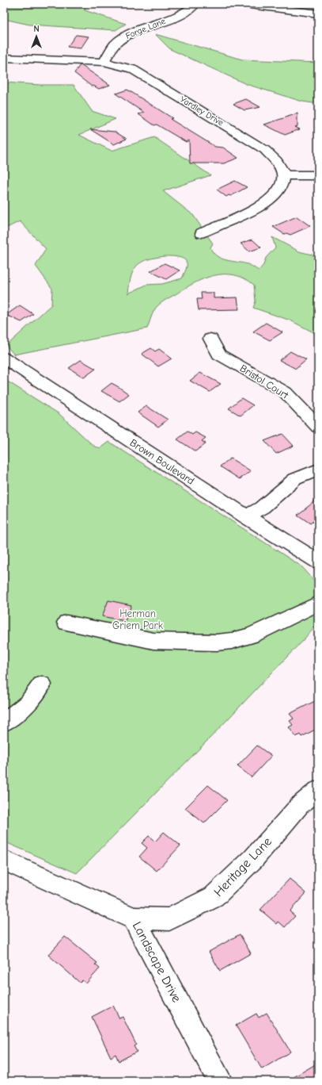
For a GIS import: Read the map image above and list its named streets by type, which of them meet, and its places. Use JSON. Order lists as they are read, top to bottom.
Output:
{
  "streets": {
    "street": [
      "Forge Lane",
      "Yardley Drive",
      "Bristol Court",
      "Brown Boulevard",
      "Heritage Lane",
      "Landscape Drive"
    ]
  },
  "crossings": [
    ["Forge Lane", "Yardley Drive"],
    ["Heritage Lane", "Landscape Drive"]
  ],
  "parks": ["Herman Griem Park"],
  "north": "top"
}
